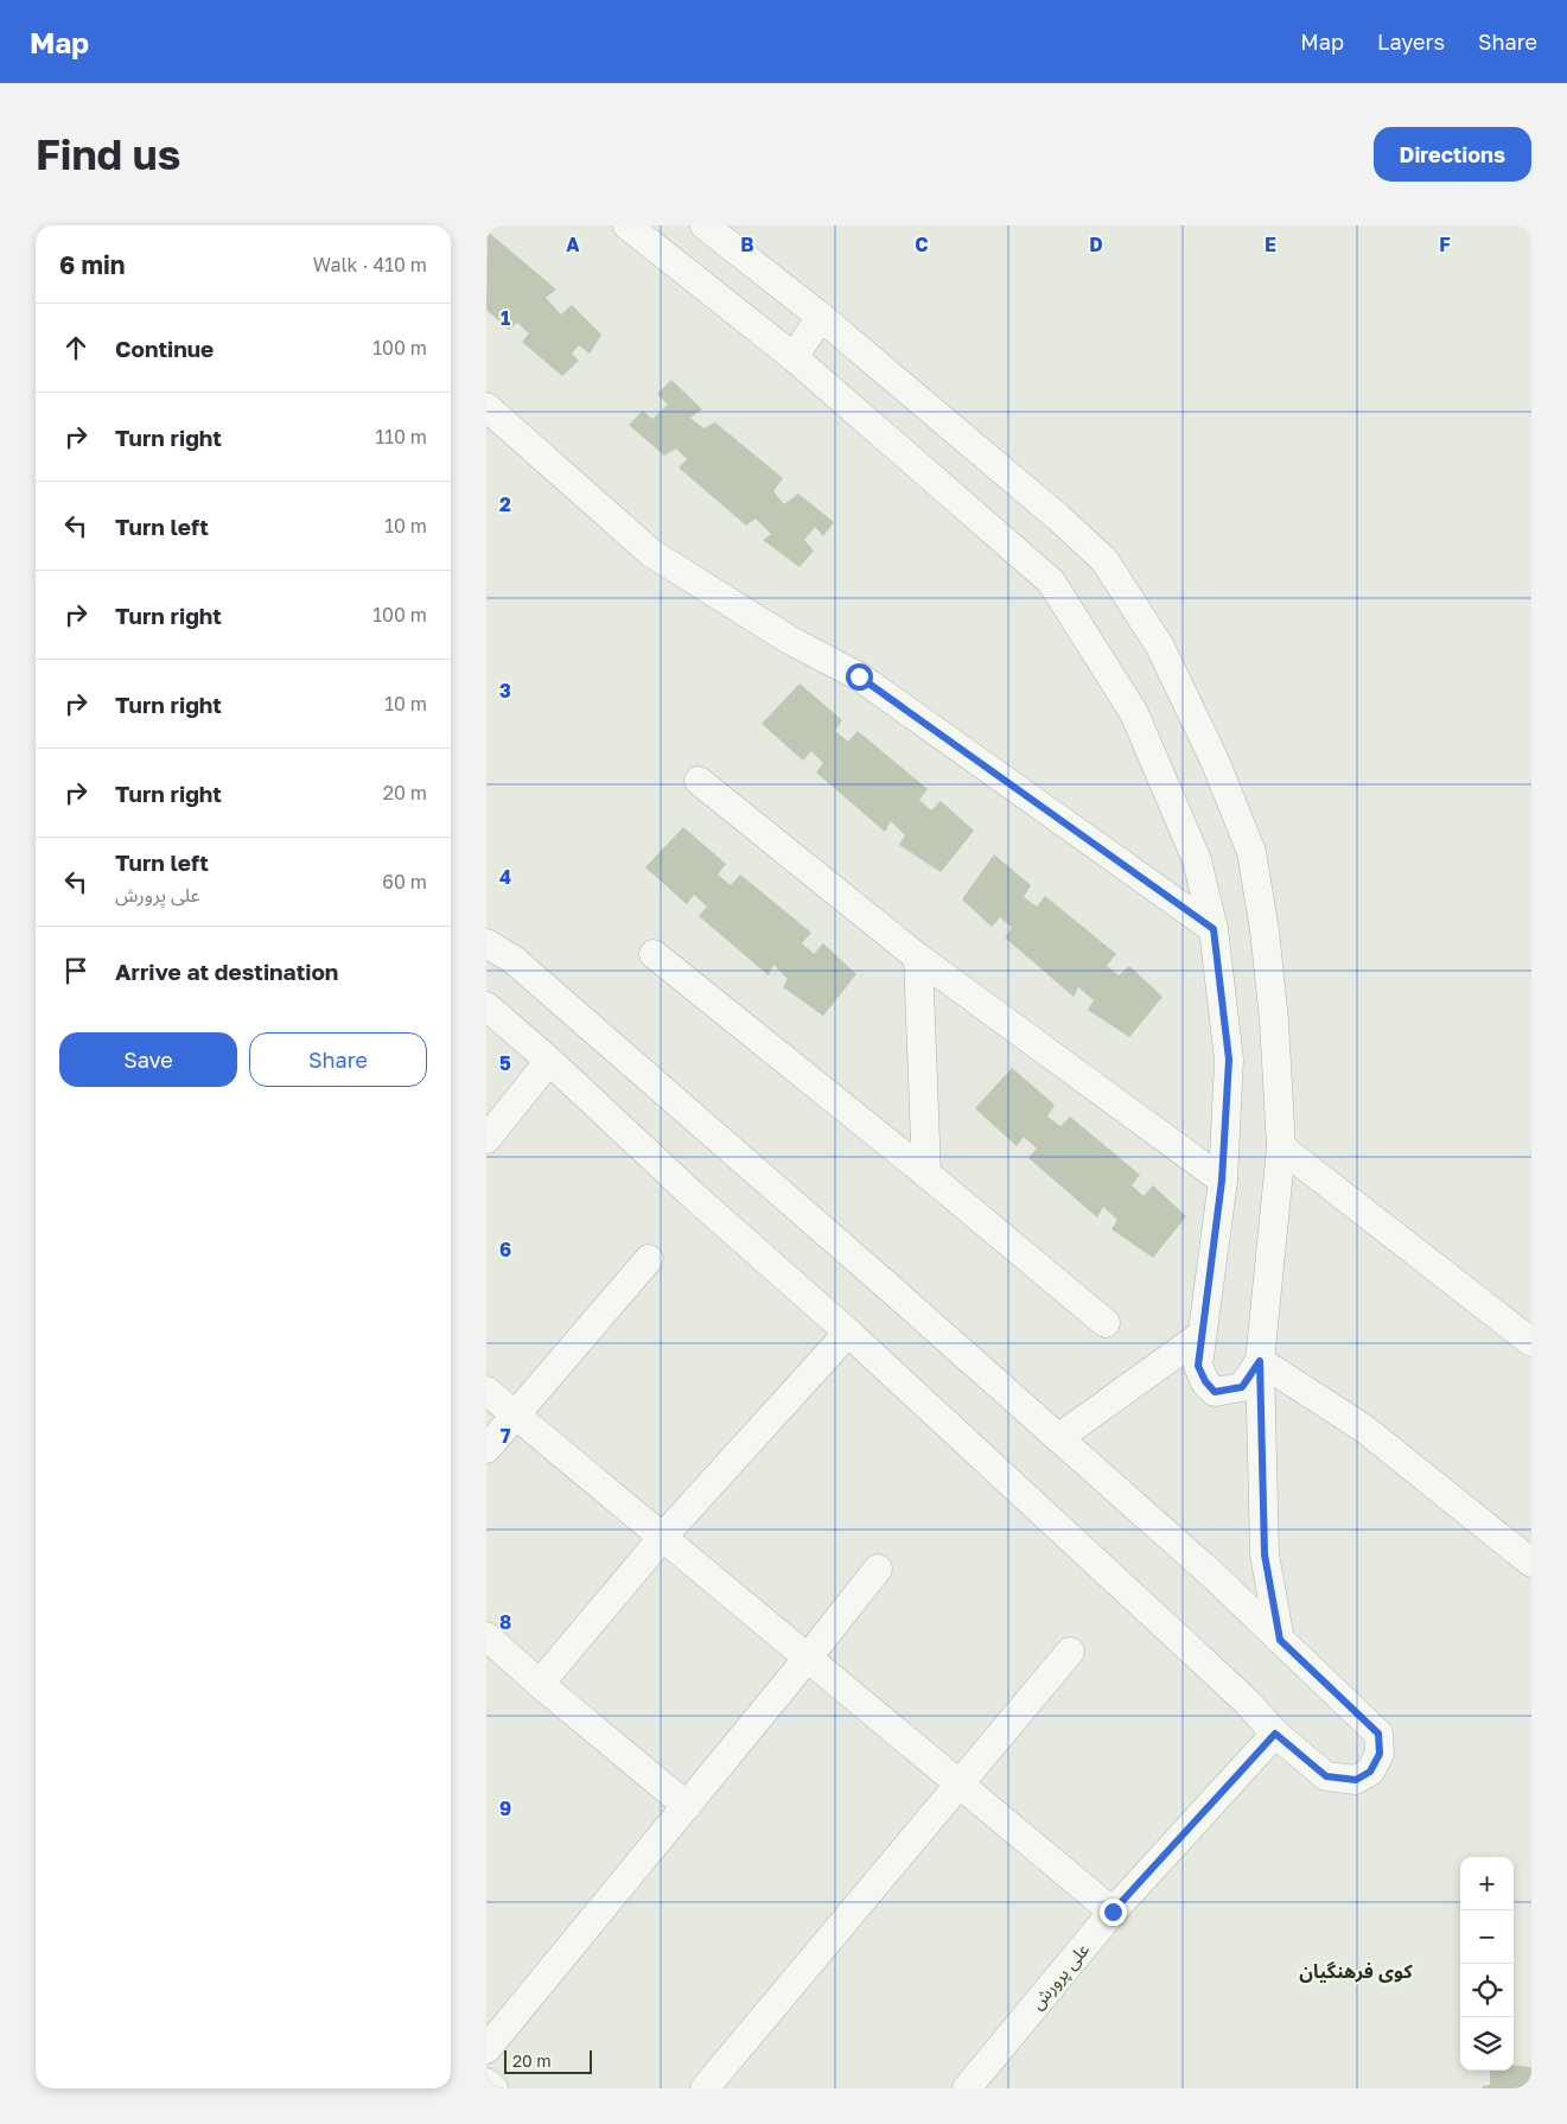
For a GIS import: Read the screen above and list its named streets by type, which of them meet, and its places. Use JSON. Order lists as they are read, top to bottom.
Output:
{
  "streets": {
    "street": ["علی پرورش"]
  },
  "districts": ["کوی فرهنگیان"],
  "scale_bar": "20 m",
  "page": {
    "header": "Map",
    "nav": ["Map", "Layers", "Share"],
    "buttons": [
      "Directions",
      ["Save", "Share"]
    ],
    "title": "Find us",
    "heading": ["6 min", "Walk · 410 m"],
    "list": [
      ["Continue", "100 m"],
      ["Turn right", "110 m"],
      ["Turn left", "10 m"],
      ["Turn right", "100 m"],
      ["Turn right", "10 m"],
      ["Turn right", "20 m"],
      ["Turn left", "علی پرورش", "60 m"],
      "Arrive at destination"
    ],
    "map_buttons": ["+", "−"],
    "scale": "20 m"
  },
  "grid": {
    "columns": [
      "A",
      "B",
      "C",
      "D",
      "E",
      "F"
    ],
    "rows": [
      "1",
      "2",
      "3",
      "4",
      "5",
      "6",
      "7",
      "8",
      "9"
    ]
  }
}
